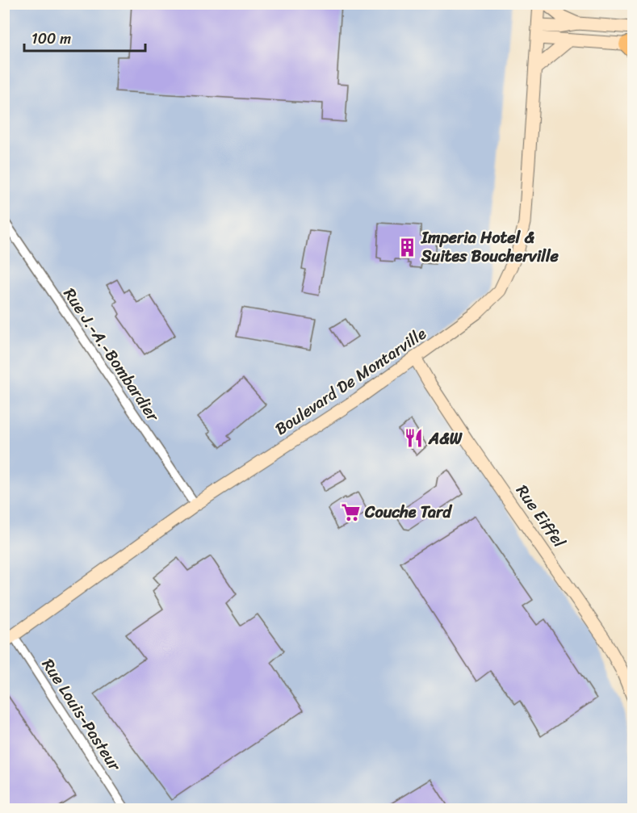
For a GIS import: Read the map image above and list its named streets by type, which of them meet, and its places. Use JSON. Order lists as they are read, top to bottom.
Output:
{
  "streets": {
    "street": [
      "Rue J.-A.-Bombardier",
      "Boulevard De Montarville",
      "Rue Eiffel",
      "Rue Louis-Pasteur"
    ]
  },
  "crossings": [
    ["Rue J.-A.-Bombardier", "Boulevard De Montarville"],
    ["Boulevard De Montarville", "Rue Eiffel"],
    ["Boulevard De Montarville", "Rue Louis-Pasteur"]
  ],
  "places": {
    "building": ["Imperia Hotel & Suites Boucherville"],
    "restaurant": ["A&W"],
    "supermarket": ["Couche Tard"]
  },
  "scale_bar": "100 m"
}
